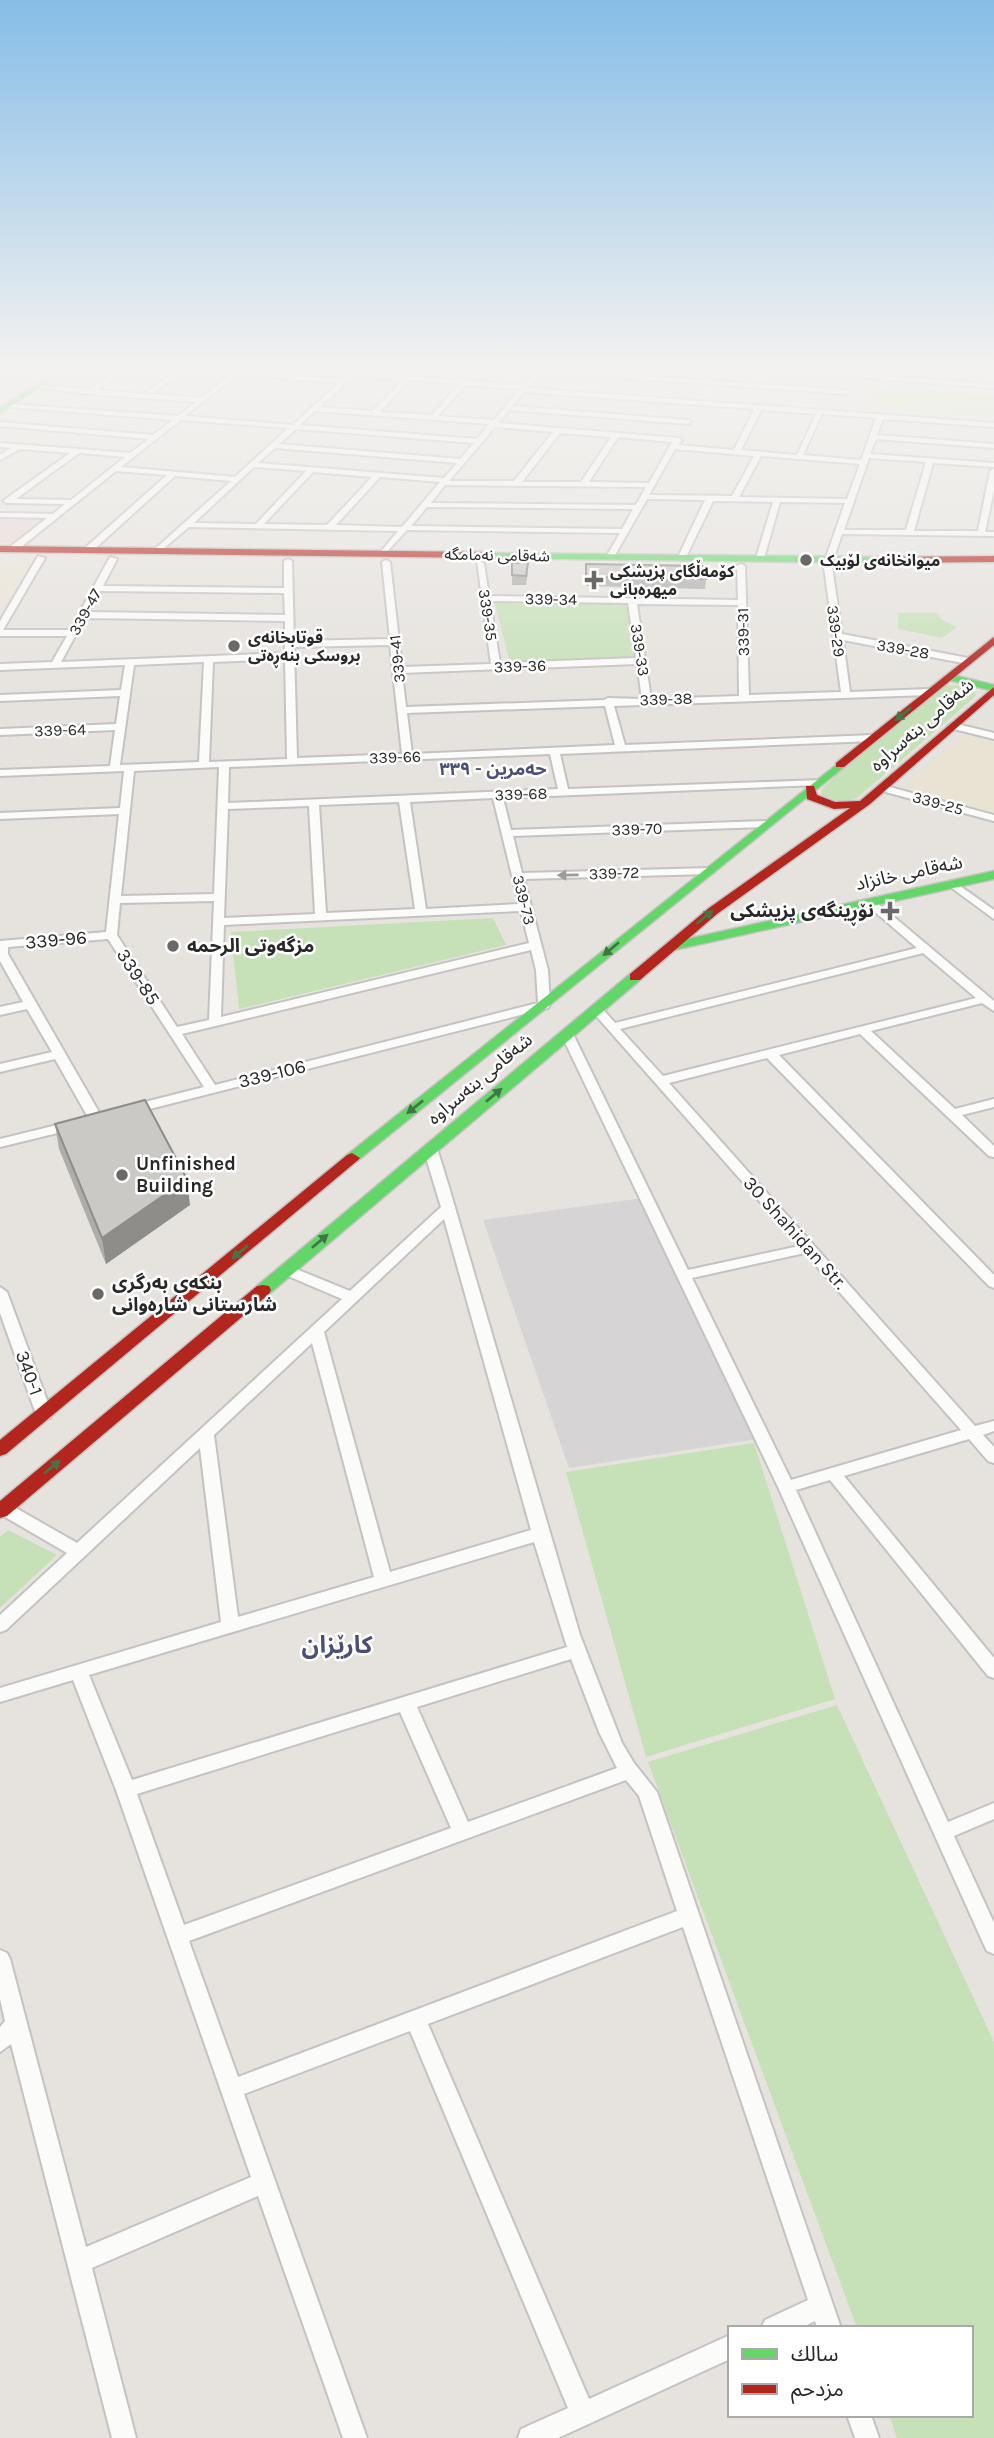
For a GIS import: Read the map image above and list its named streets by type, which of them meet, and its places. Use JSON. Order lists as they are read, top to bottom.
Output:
{
  "streets": {
    "main road": ["شەقامی نەمامگە", "شەقامی بنەسراوە", "شەقامی خانزاد"],
    "street": [
      "339-34",
      "339-47",
      "339-35",
      "339-29",
      "339-31",
      "339-28",
      "339-33",
      "339-41",
      "339-36",
      "339-38",
      "339-64",
      "339-66",
      "339-68",
      "339-25",
      "339-70",
      "339-72",
      "339-73",
      "339-96",
      "339-85",
      "339-106",
      "30 Shahidan Str.",
      "340-1"
    ]
  },
  "crossings": [
    ["شەقامی نەمامگە", "339-47"],
    ["شەقامی نەمامگە", "339-35"],
    ["شەقامی نەمامگە", "339-29"],
    ["شەقامی نەمامگە", "339-31"],
    ["شەقامی نەمامگە", "339-41"],
    ["339-34", "339-35"],
    ["339-34", "339-31"],
    ["339-34", "339-33"],
    ["339-35", "339-36"],
    ["339-29", "339-28"],
    ["339-29", "339-38"],
    ["339-31", "339-38"],
    ["339-28", "شەقامی بنەسراوە"],
    ["339-33", "339-36"],
    ["339-33", "339-38"],
    ["339-41", "339-36"],
    ["339-41", "339-38"],
    ["339-41", "339-66"],
    ["339-38", "شەقامی بنەسراوە"],
    ["شەقامی بنەسراوە", "339-66"],
    ["شەقامی بنەسراوە", "339-68"],
    ["شەقامی بنەسراوە", "339-25"],
    ["شەقامی بنەسراوە", "339-70"],
    ["شەقامی بنەسراوە", "339-72"],
    ["شەقامی بنەسراوە", "شەقامی خانزاد"],
    ["شەقامی بنەسراوە", "339-73"],
    ["شەقامی بنەسراوە", "339-106"],
    ["شەقامی بنەسراوە", "30 Shahidan Str."],
    ["شەقامی بنەسراوە", "340-1"],
    ["339-66", "339-85"],
    ["339-68", "339-73"],
    ["339-70", "339-73"],
    ["339-72", "339-73"],
    ["339-73", "339-106"],
    ["339-96", "339-85"],
    ["339-85", "339-106"]
  ],
  "one_way": ["339-72"],
  "districts": ["حەمرین - ٣٣٩", "کارێزان"],
  "places": {
    "other": [
      "میوانخانەی لۆبیک",
      "قوتابخانەی بروسکی بنەڕەتی",
      "مزگەوتی الرحمە",
      "Unfinished Building",
      "بنكەی بەرگری شارستانی شارەوانی"
    ],
    "health": ["کۆمەڵگای پزیشکی میهرەبانی", "نۆڕینگەی پزیشکی"]
  },
  "legend": ["سالك", "مزدحم"]
}
